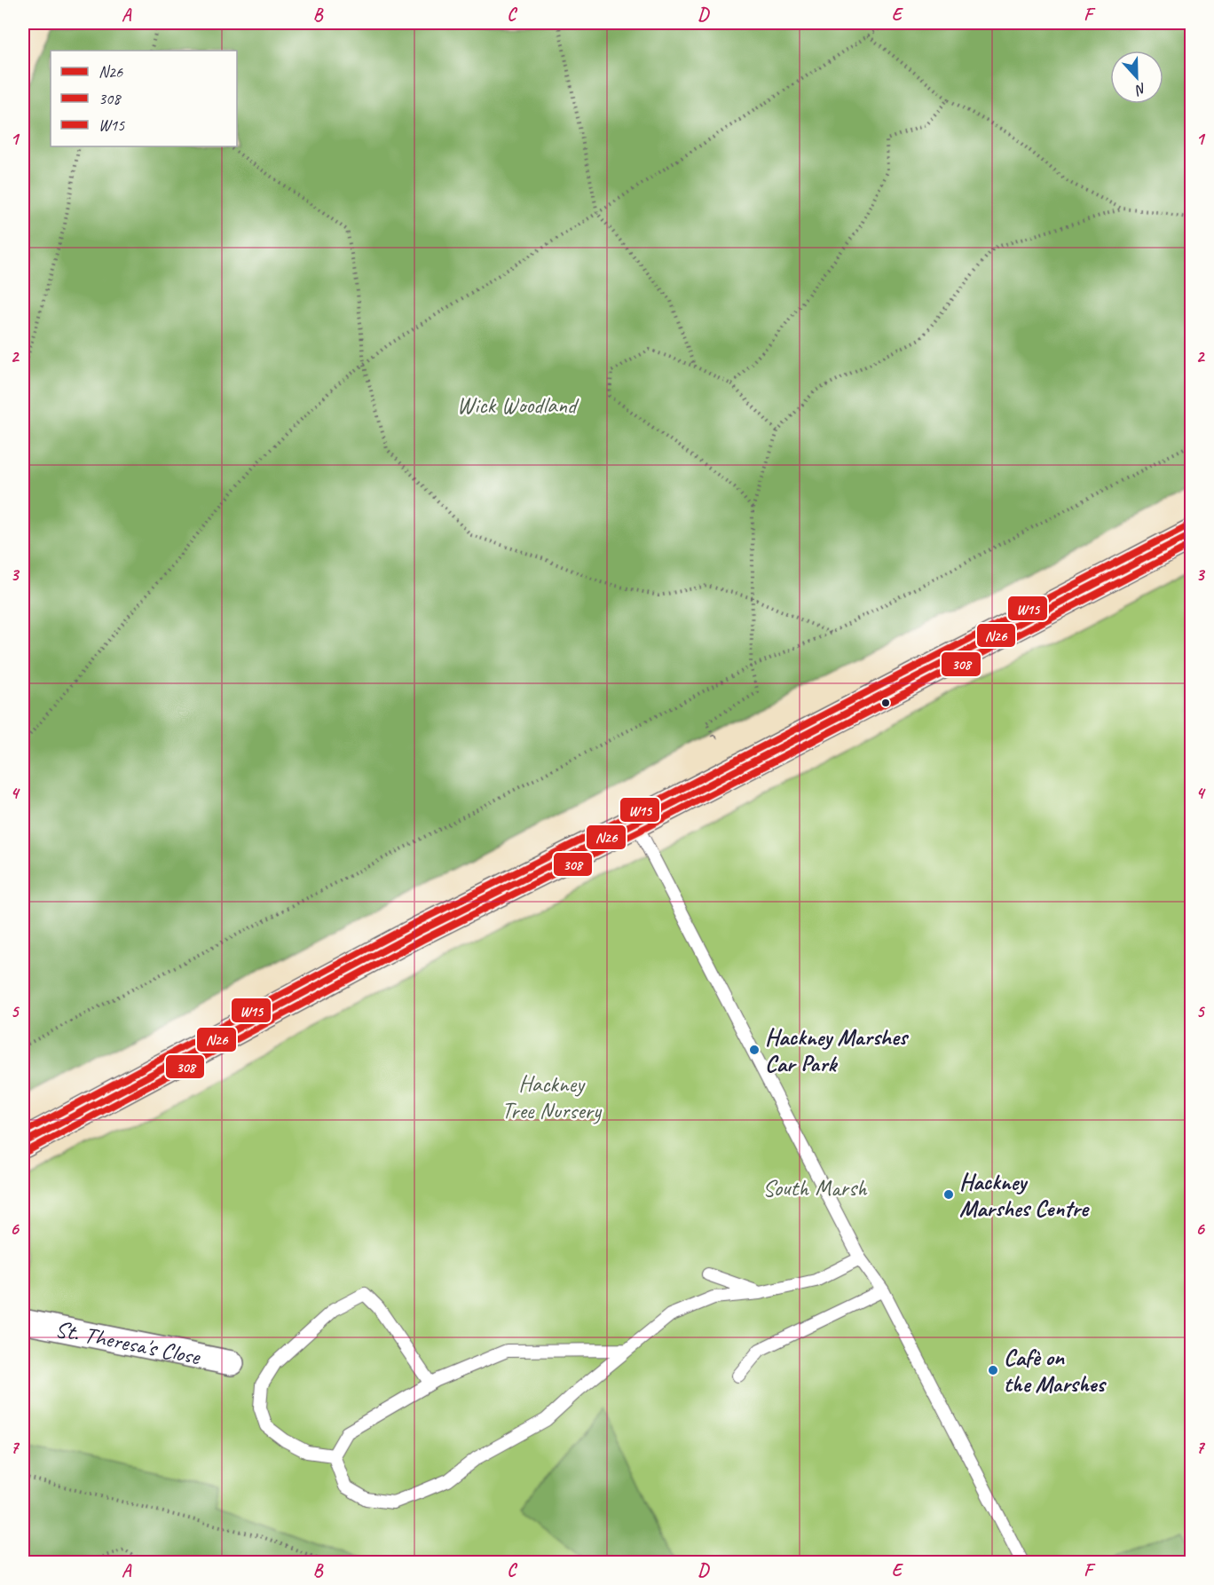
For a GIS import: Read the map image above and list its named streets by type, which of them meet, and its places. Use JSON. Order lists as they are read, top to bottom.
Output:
{
  "streets": {
    "street": ["St. Theresa's Close"]
  },
  "parks": ["Wick Woodland", "Hackney Tree Nursery", "South Marsh"],
  "places": ["Hackney Marshes Car Park", "Hackney Marshes Centre", "Cafè on the Marshes"],
  "lines": ["transit line W15", "transit line N26", "transit line 308"],
  "legend": ["N26", "308", "W15"],
  "north": "bottom",
  "grid": {
    "columns": [
      "A",
      "B",
      "C",
      "D",
      "E",
      "F"
    ],
    "rows": [
      "1",
      "2",
      "3",
      "4",
      "5",
      "6",
      "7"
    ]
  }
}
